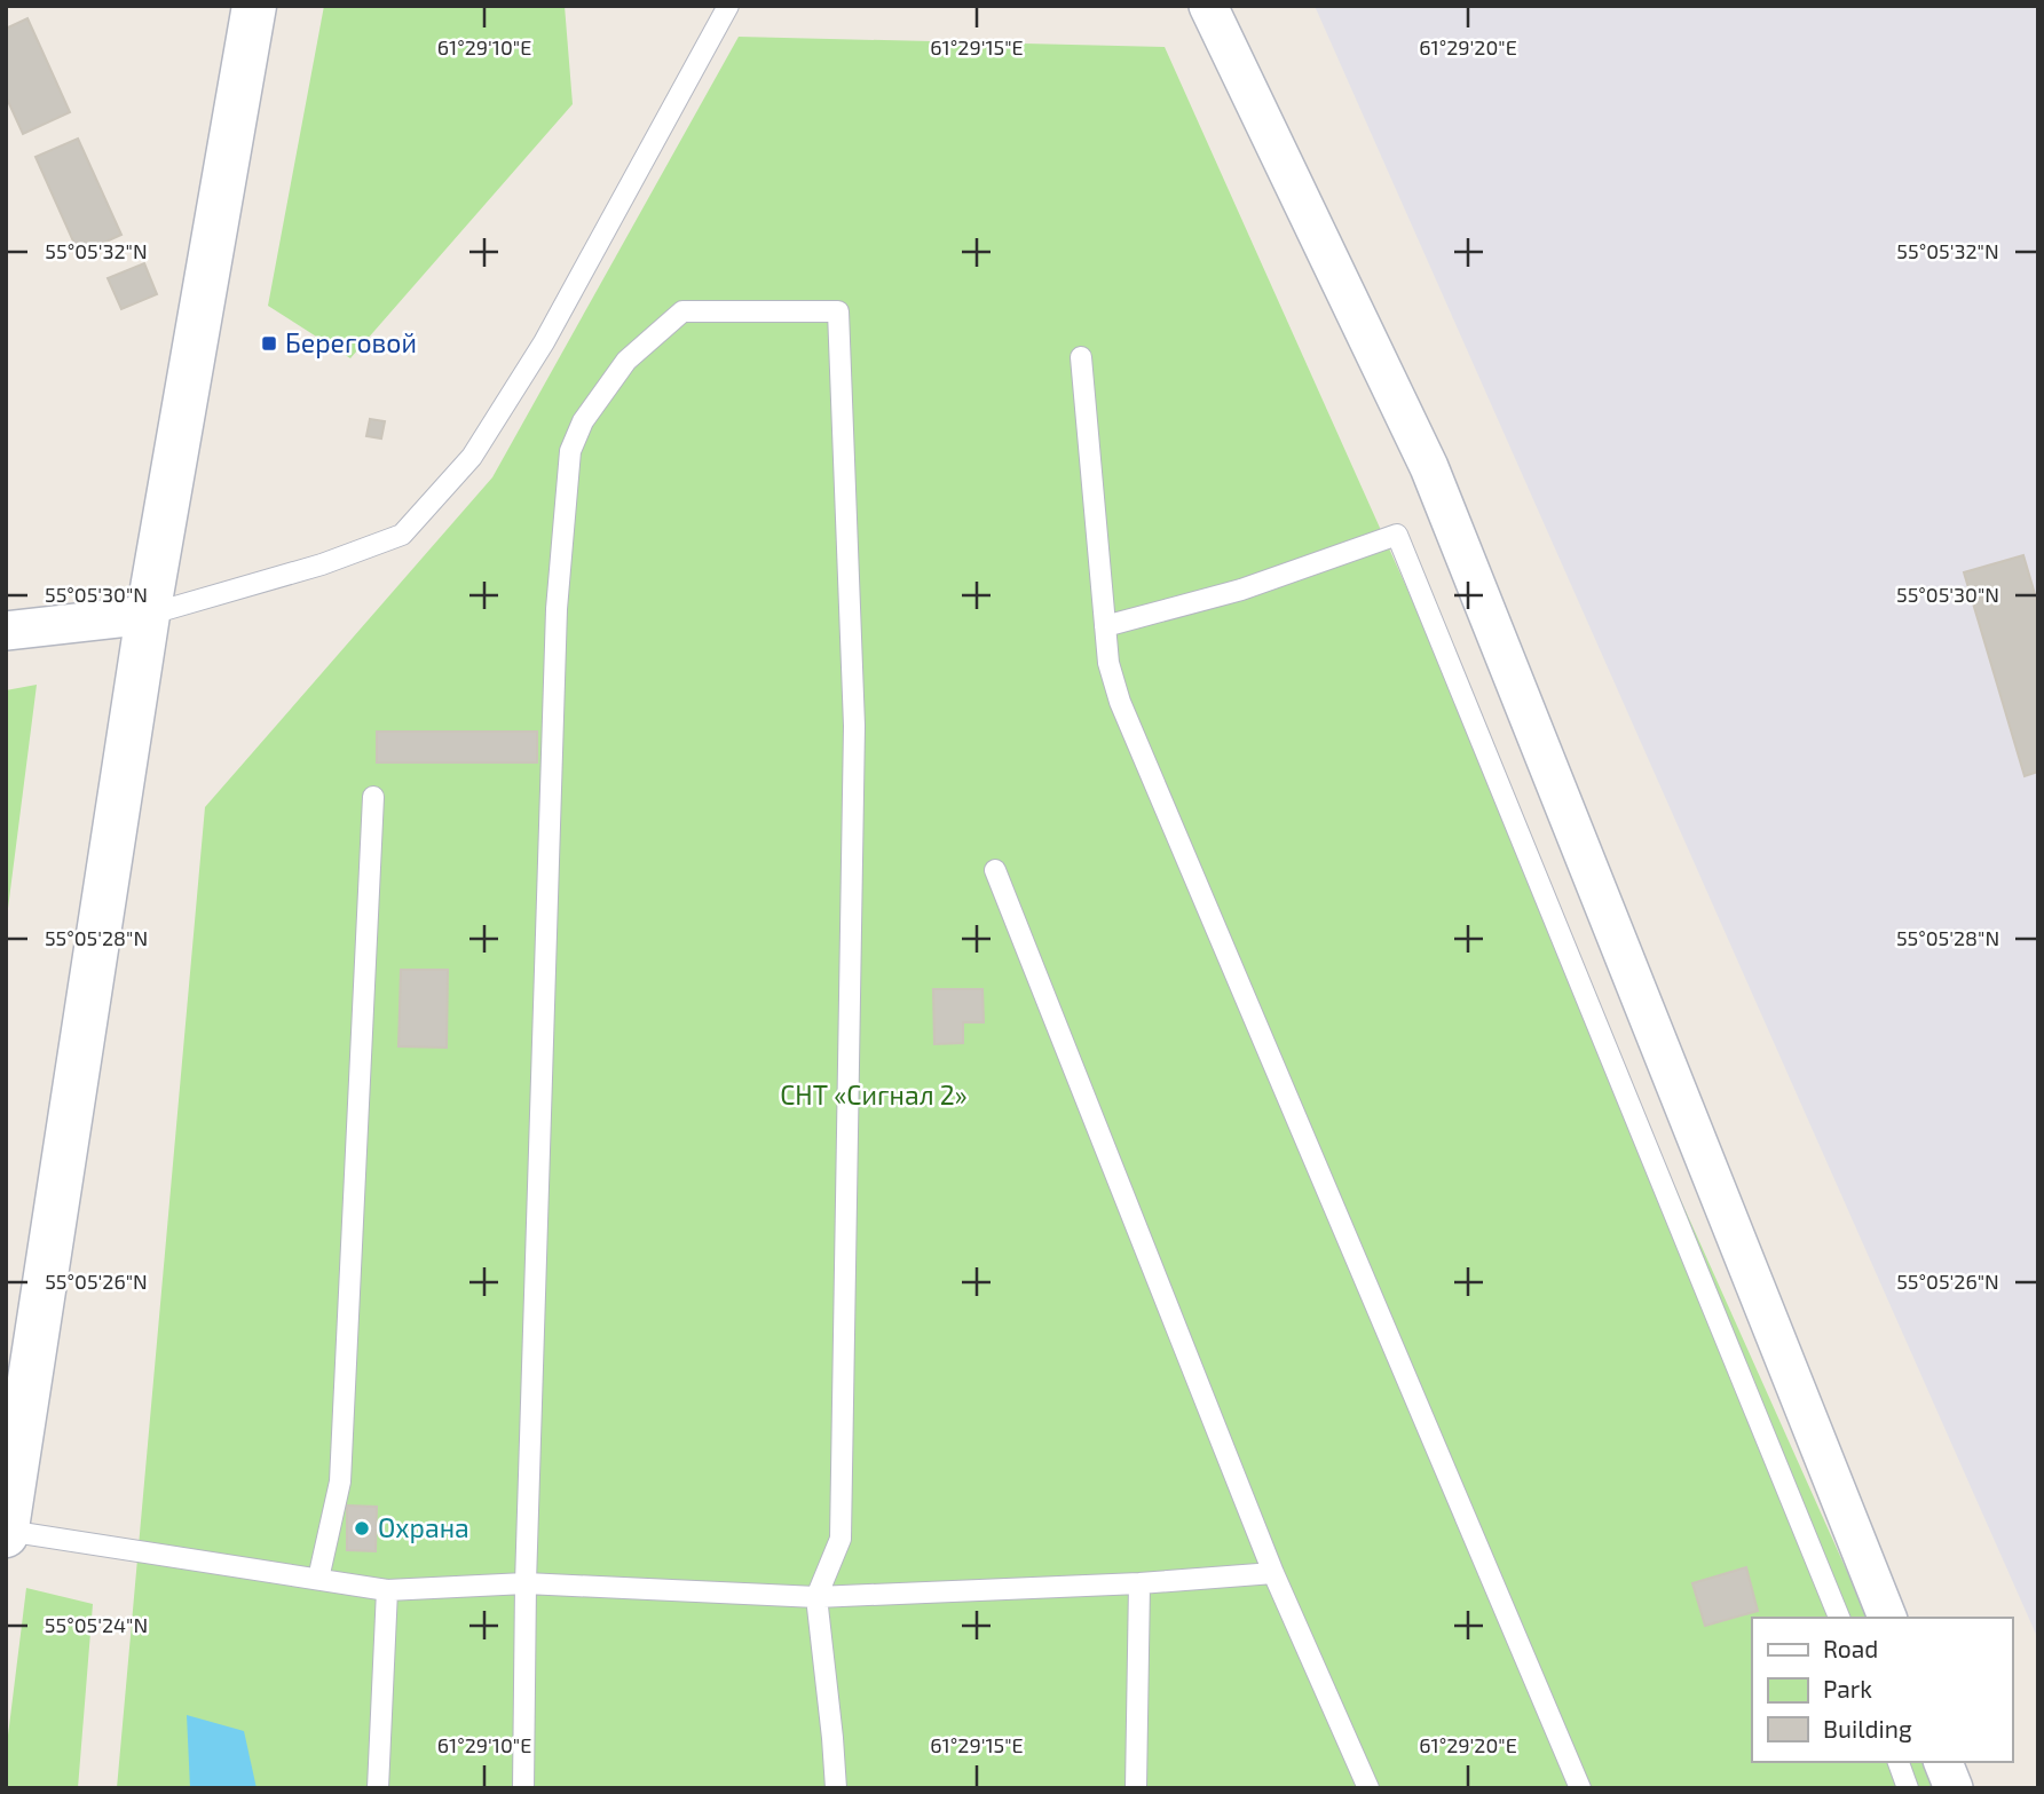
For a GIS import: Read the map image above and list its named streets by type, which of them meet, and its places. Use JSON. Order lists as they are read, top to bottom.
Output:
{
  "parks": ["СНТ «Сигнал 2»"],
  "places": {
    "transit": ["Береговой"],
    "other": ["Охрана"]
  },
  "legend": ["Road", "Park", "Building"],
  "coordinates": [
    "61°29'10\"E",
    "61°29'15\"E",
    "61°29'20\"E",
    "55°05'32\"N",
    "55°05'30\"N",
    "55°05'28\"N",
    "55°05'26\"N",
    "55°05'24\"N"
  ]
}
